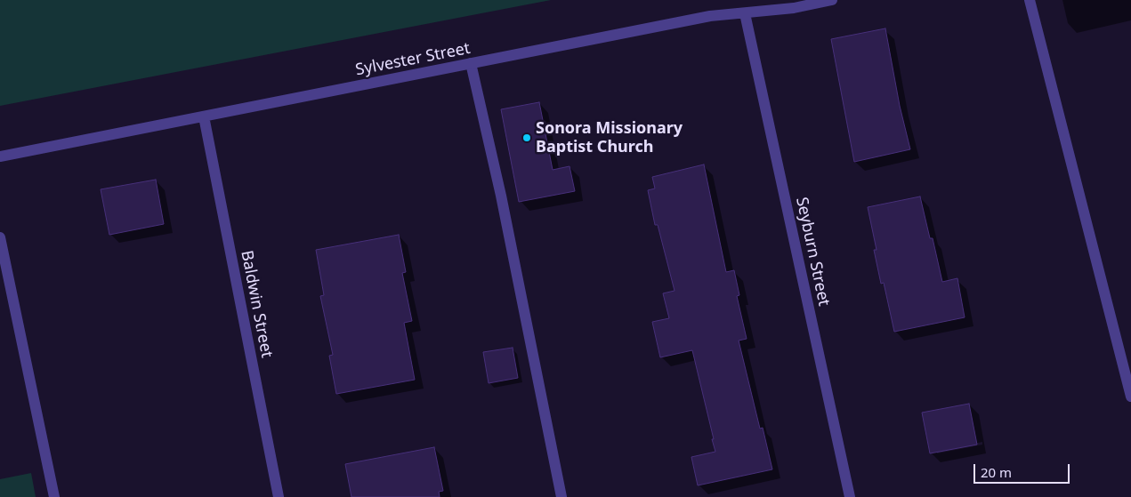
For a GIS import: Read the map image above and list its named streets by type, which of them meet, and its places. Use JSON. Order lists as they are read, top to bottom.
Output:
{
  "streets": {
    "street": ["Sylvester Street", "Seyburn Street", "Baldwin Street"]
  },
  "crossings": [
    ["Sylvester Street", "Seyburn Street"],
    ["Sylvester Street", "Baldwin Street"]
  ],
  "places": ["Sonora Missionary Baptist Church"],
  "scale_bar": "20 m"
}
